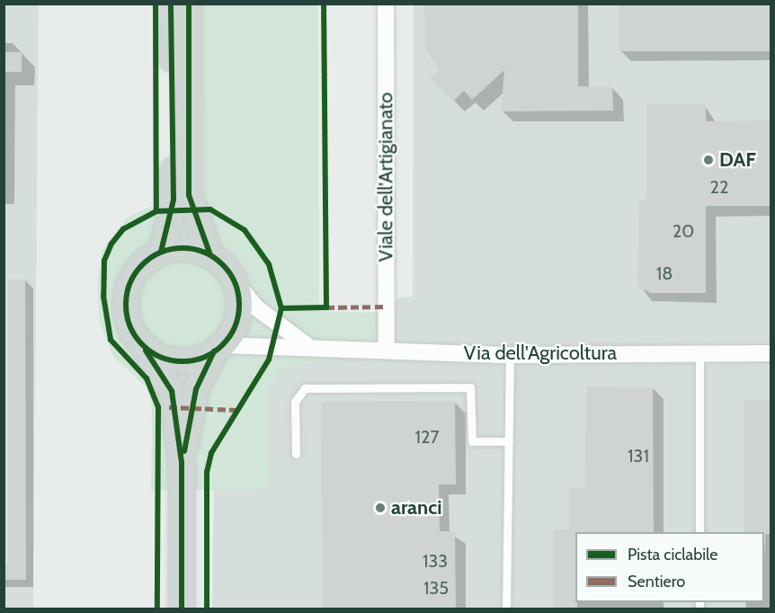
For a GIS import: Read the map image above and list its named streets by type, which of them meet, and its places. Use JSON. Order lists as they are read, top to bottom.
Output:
{
  "streets": {
    "street": ["Viale dell'Artigianato", "Via dell'Agricoltura"]
  },
  "crossings": [
    ["Viale dell'Artigianato", "Via dell'Agricoltura"]
  ],
  "places": ["DAF", "aranci"],
  "house_numbers": [
    "22",
    "20",
    "18",
    "127",
    "131",
    "133",
    "135"
  ],
  "legend": ["Pista ciclabile", "Sentiero"]
}
